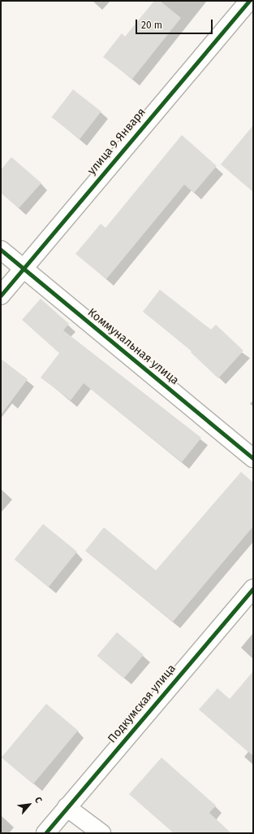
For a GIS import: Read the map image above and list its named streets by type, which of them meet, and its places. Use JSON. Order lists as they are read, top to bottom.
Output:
{
  "streets": {
    "street": ["улица 9 Января", "Коммунальная улица", "Подкумская улица"]
  },
  "crossings": [
    ["улица 9 Января", "Коммунальная улица"]
  ],
  "scale_bar": "20 m",
  "north": "top right"
}
